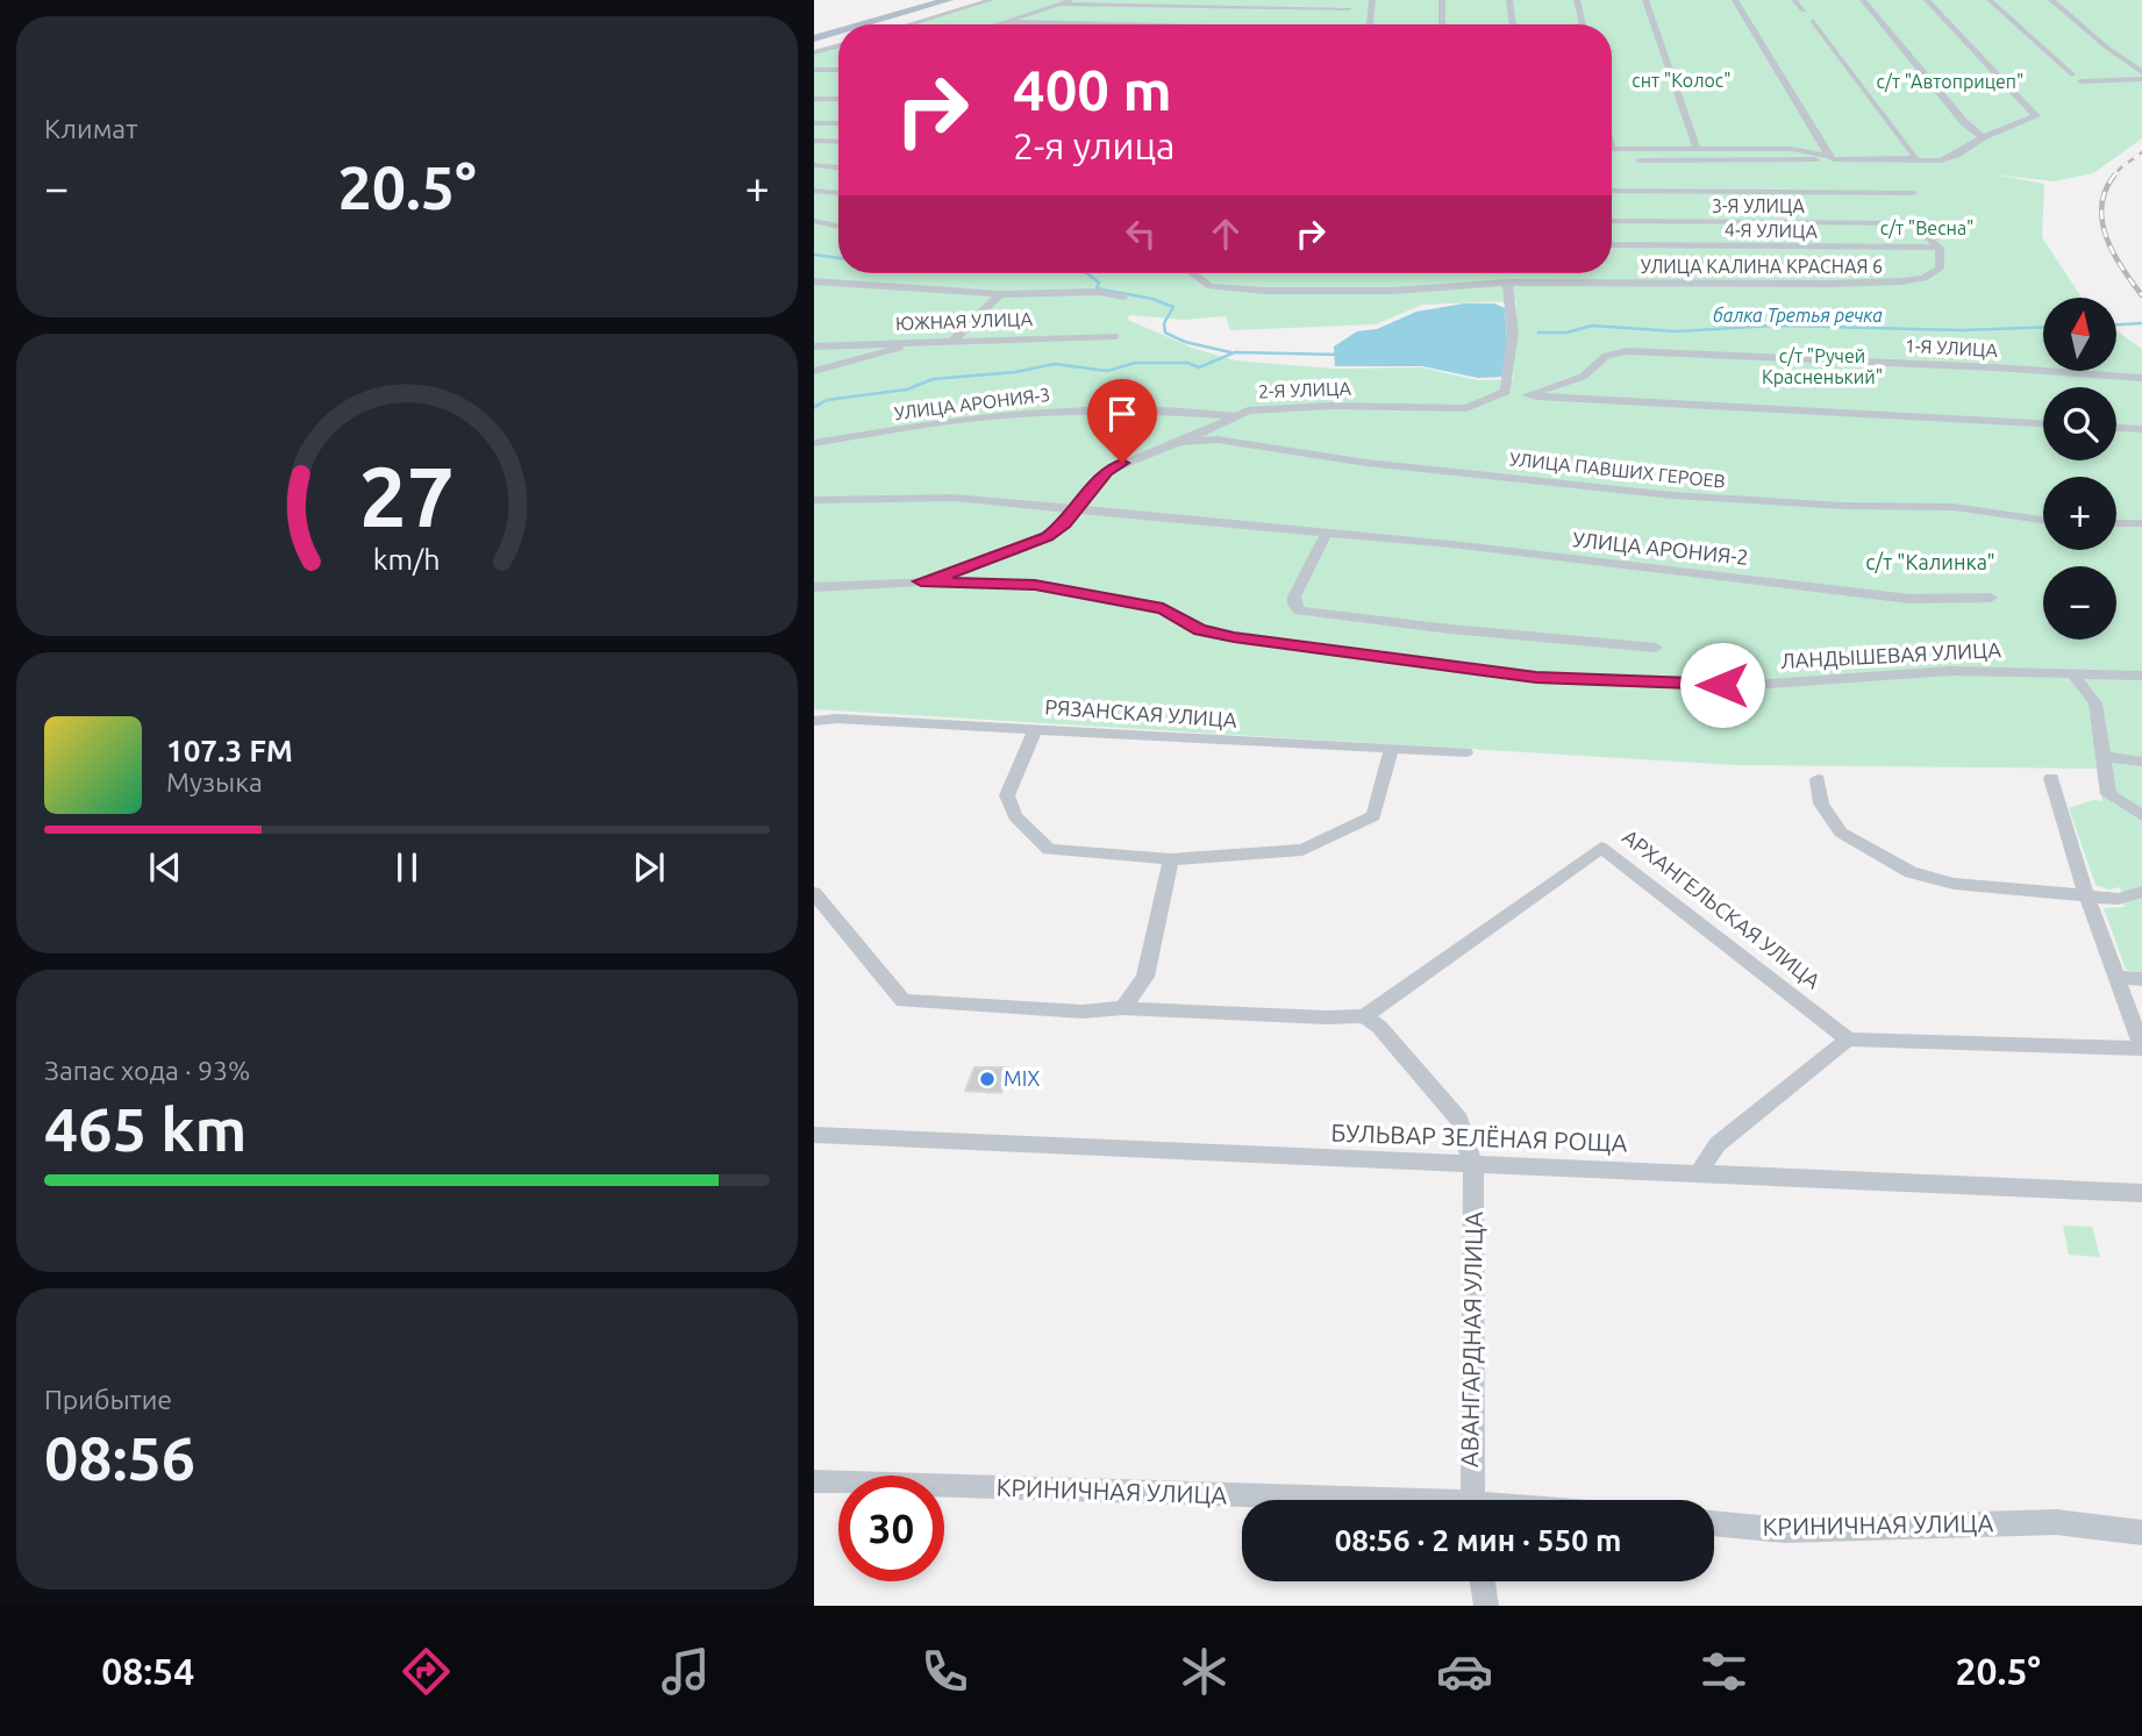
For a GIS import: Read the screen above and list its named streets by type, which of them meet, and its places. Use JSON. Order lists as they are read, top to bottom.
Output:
{
  "streets": {
    "street": [
      "3-Я УЛИЦА",
      "4-Я УЛИЦА",
      "УЛИЦА КАЛИНА КРАСНАЯ 6",
      "ЮЖНАЯ УЛИЦА",
      "1-Я УЛИЦА",
      "2-Я УЛИЦА",
      "УЛИЦА АРОНИЯ-3",
      "УЛИЦА ПАВШИХ ГЕРОЕВ",
      "УЛИЦА АРОНИЯ-2",
      "ЛАНДЫШЕВАЯ УЛИЦА",
      "РЯЗАНСКАЯ УЛИЦА",
      "АРХАНГЕЛЬСКАЯ УЛИЦА",
      "БУЛЬВАР ЗЕЛЁНАЯ РОЩА",
      "АВАНГАРДНАЯ УЛИЦА",
      "КРИНИЧНАЯ УЛИЦА"
    ]
  },
  "crossings": [
    ["3-Я УЛИЦА", "4-Я УЛИЦА"],
    ["3-Я УЛИЦА", "УЛИЦА КАЛИНА КРАСНАЯ 6"],
    ["4-Я УЛИЦА", "УЛИЦА КАЛИНА КРАСНАЯ 6"],
    ["1-Я УЛИЦА", "2-Я УЛИЦА"],
    ["2-Я УЛИЦА", "УЛИЦА АРОНИЯ-3"],
    ["2-Я УЛИЦА", "УЛИЦА ПАВШИХ ГЕРОЕВ"],
    ["2-Я УЛИЦА", "УЛИЦА АРОНИЯ-2"],
    ["2-Я УЛИЦА", "ЛАНДЫШЕВАЯ УЛИЦА"],
    ["БУЛЬВАР ЗЕЛЁНАЯ РОЩА", "АВАНГАРДНАЯ УЛИЦА"]
  ],
  "water": ["балка Третья речка"],
  "parks": [
    "снт \"Колос\"",
    "с/т \"Автоприцеп\"",
    "с/т \"Весна\"",
    "с/т \"Ручей Красненький\"",
    "с/т \"Калинка\""
  ],
  "places": ["MIX"],
  "north": "top",
  "page": {
    "tile": [
      "Климат",
      ["Запас хода · 93%", "465 km"],
      ["Прибытие", "08:56"]
    ],
    "turn": ["400 m", "2-я улица"],
    "heat": ["−", "20.5°", "+"],
    "map_buttons": ["+", "−"],
    "song": ["107.3 FM", "Музыка"],
    "limit": "30",
    "trip": "08:56 · 2 мин · 550 m",
    "tabs": ["08:54", "20.5°"],
    "gauge": ["27", "km/h"]
  }
}
